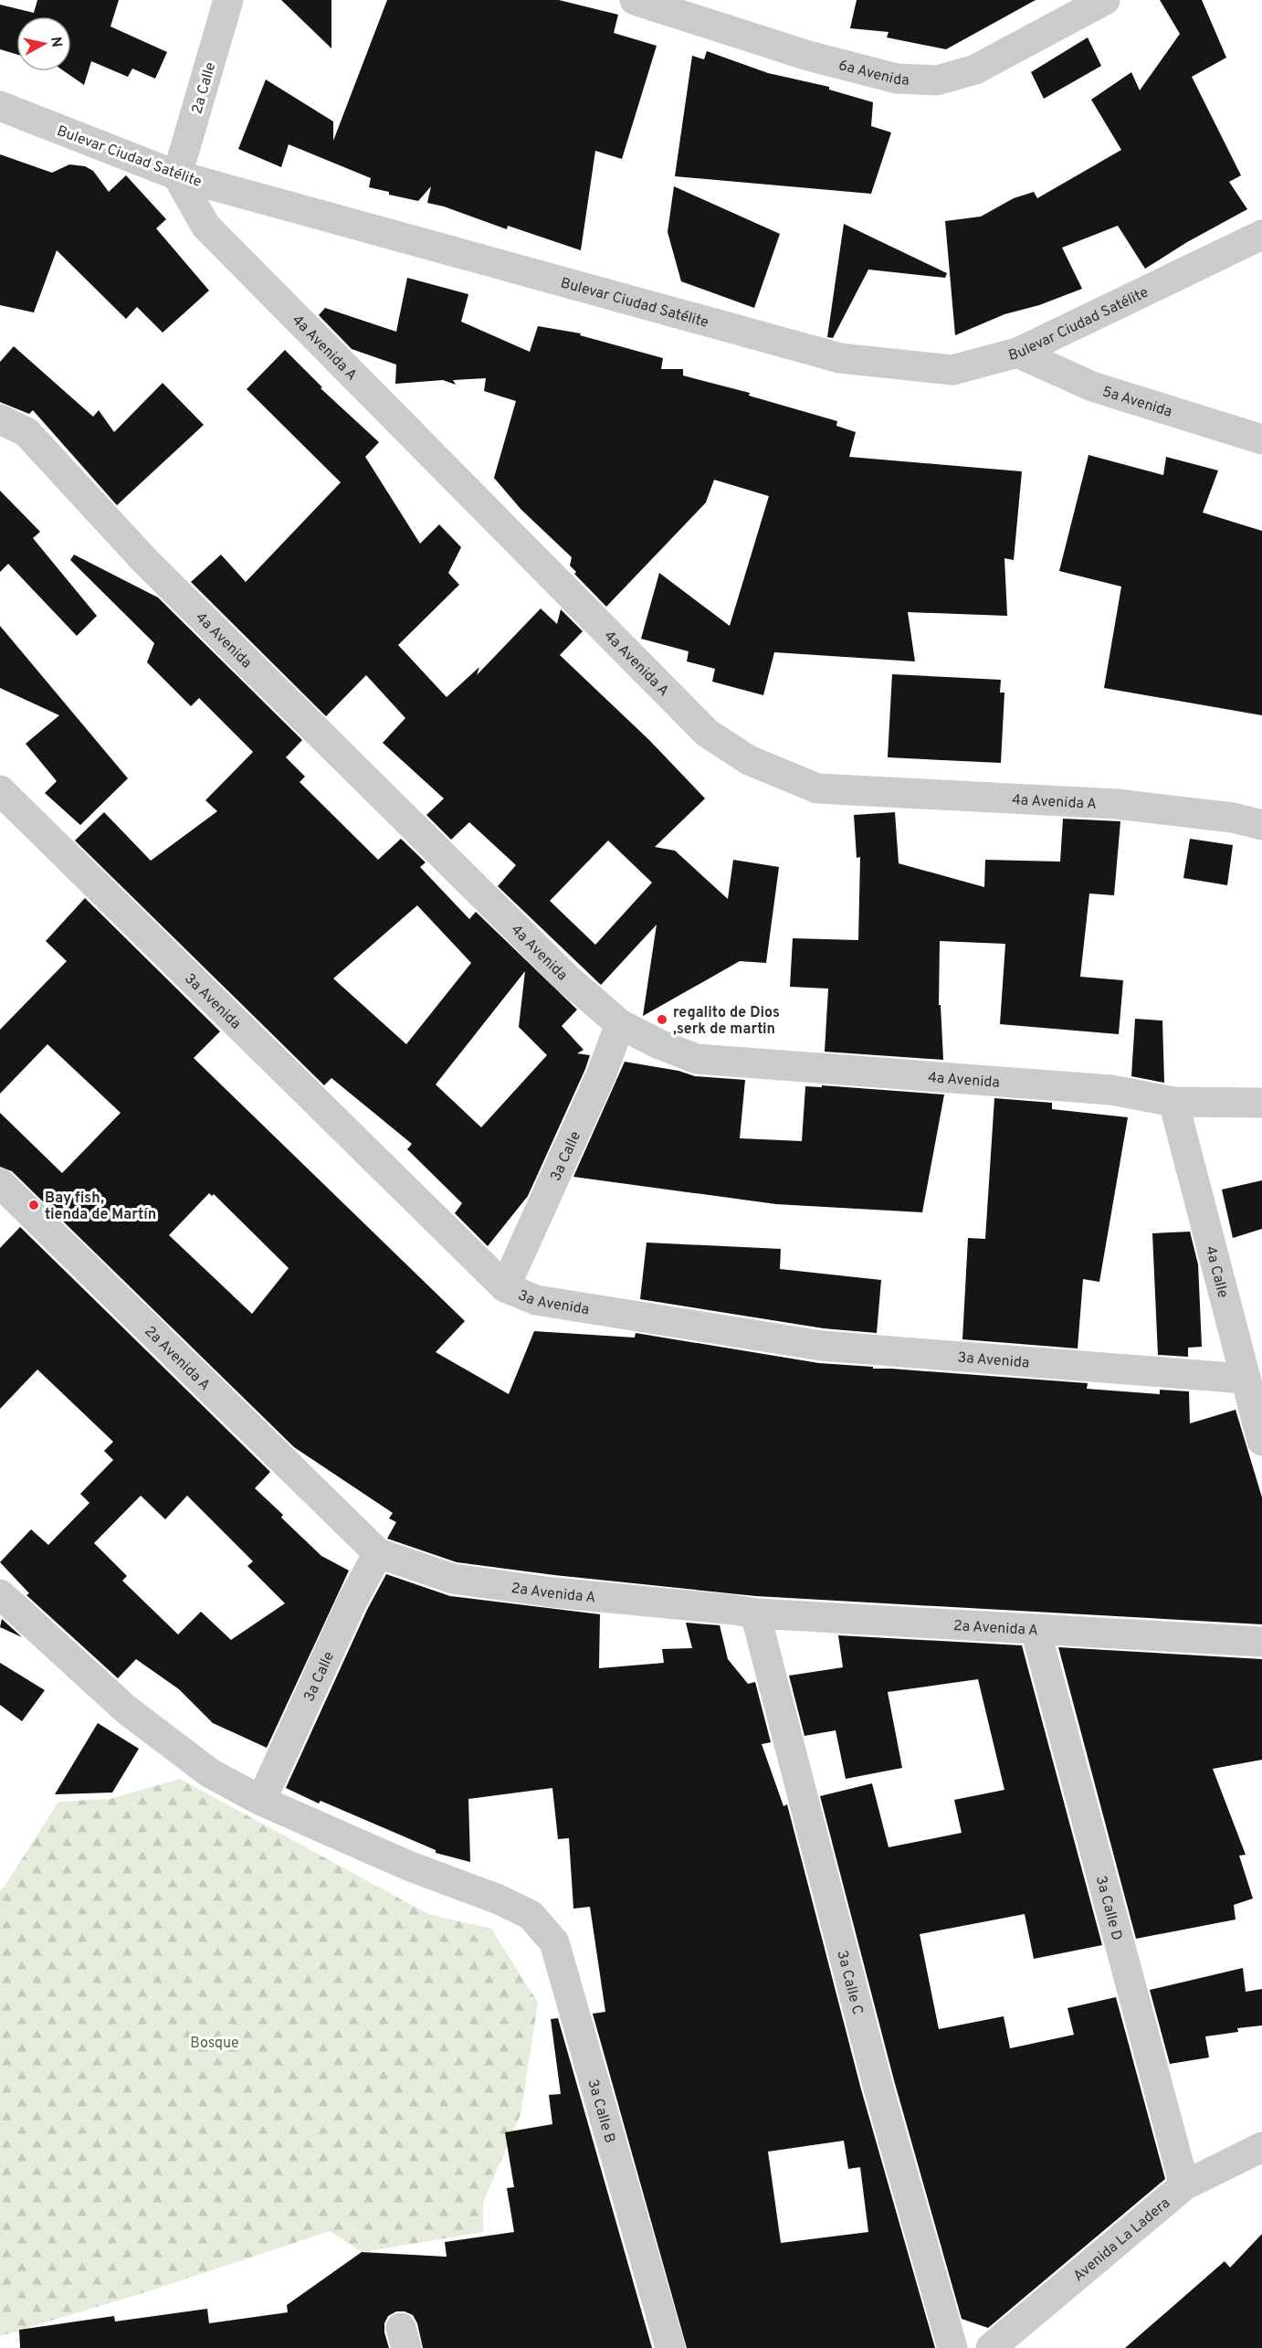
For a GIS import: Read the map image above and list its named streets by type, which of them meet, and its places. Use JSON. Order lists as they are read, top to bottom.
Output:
{
  "streets": {
    "street": [
      "6a Avenida",
      "2a Calle",
      "Bulevar Ciudad Satélite",
      "4a Avenida A",
      "5a Avenida",
      "4a Avenida",
      "3a Avenida",
      "3a Calle",
      "4a Calle",
      "2a Avenida A",
      "3a Calle D",
      "3a Calle C",
      "3a Calle B",
      "Avenida La Ladera"
    ]
  },
  "crossings": [
    ["2a Calle", "Bulevar Ciudad Satélite"],
    ["2a Calle", "4a Avenida A"],
    ["Bulevar Ciudad Satélite", "4a Avenida A"],
    ["Bulevar Ciudad Satélite", "5a Avenida"],
    ["4a Avenida", "3a Calle"],
    ["4a Avenida", "4a Calle"],
    ["3a Avenida", "3a Calle"],
    ["3a Avenida", "4a Calle"],
    ["3a Calle", "2a Avenida A"],
    ["3a Calle", "3a Calle B"],
    ["2a Avenida A", "3a Calle D"],
    ["2a Avenida A", "3a Calle C"],
    ["3a Calle D", "Avenida La Ladera"]
  ],
  "parks": ["Bosque"],
  "places": ["regalito de Dios ,serk de martin", "Bay fish, tienda de Martín"],
  "north": "right"
}
